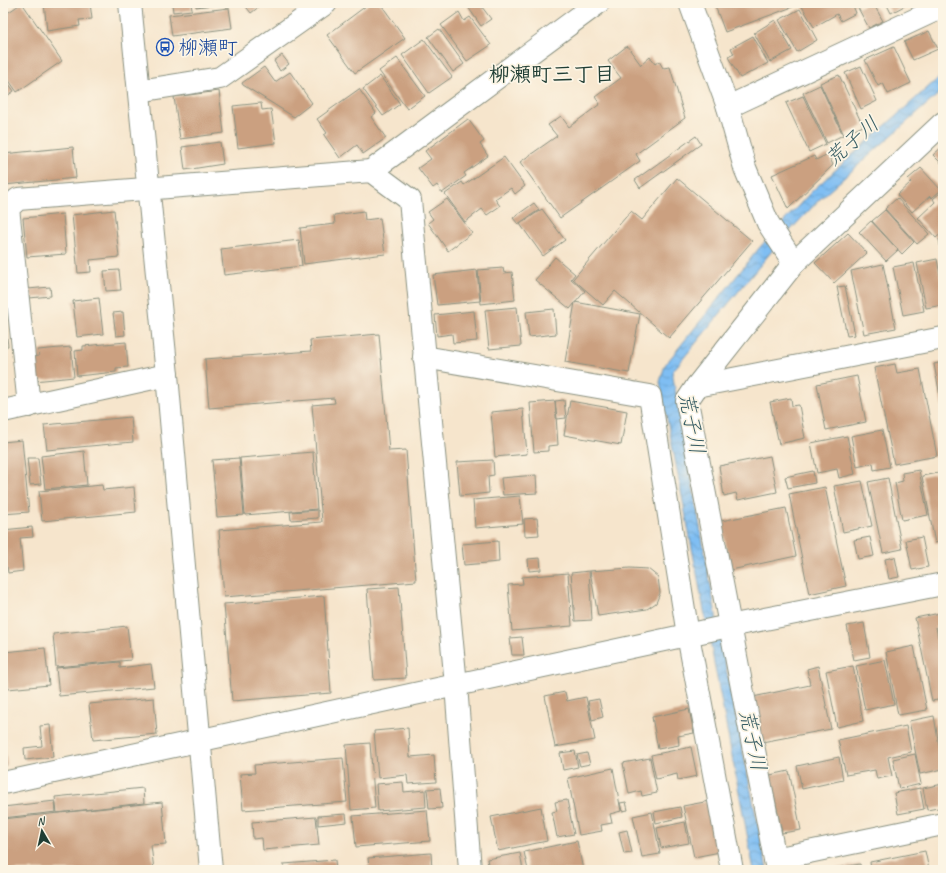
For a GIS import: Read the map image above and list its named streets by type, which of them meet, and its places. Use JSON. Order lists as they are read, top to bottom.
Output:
{
  "districts": ["柳瀬町三丁目"],
  "water": ["荒子川"],
  "places": {
    "bus stop": ["柳瀬町"]
  },
  "north": "top"
}
